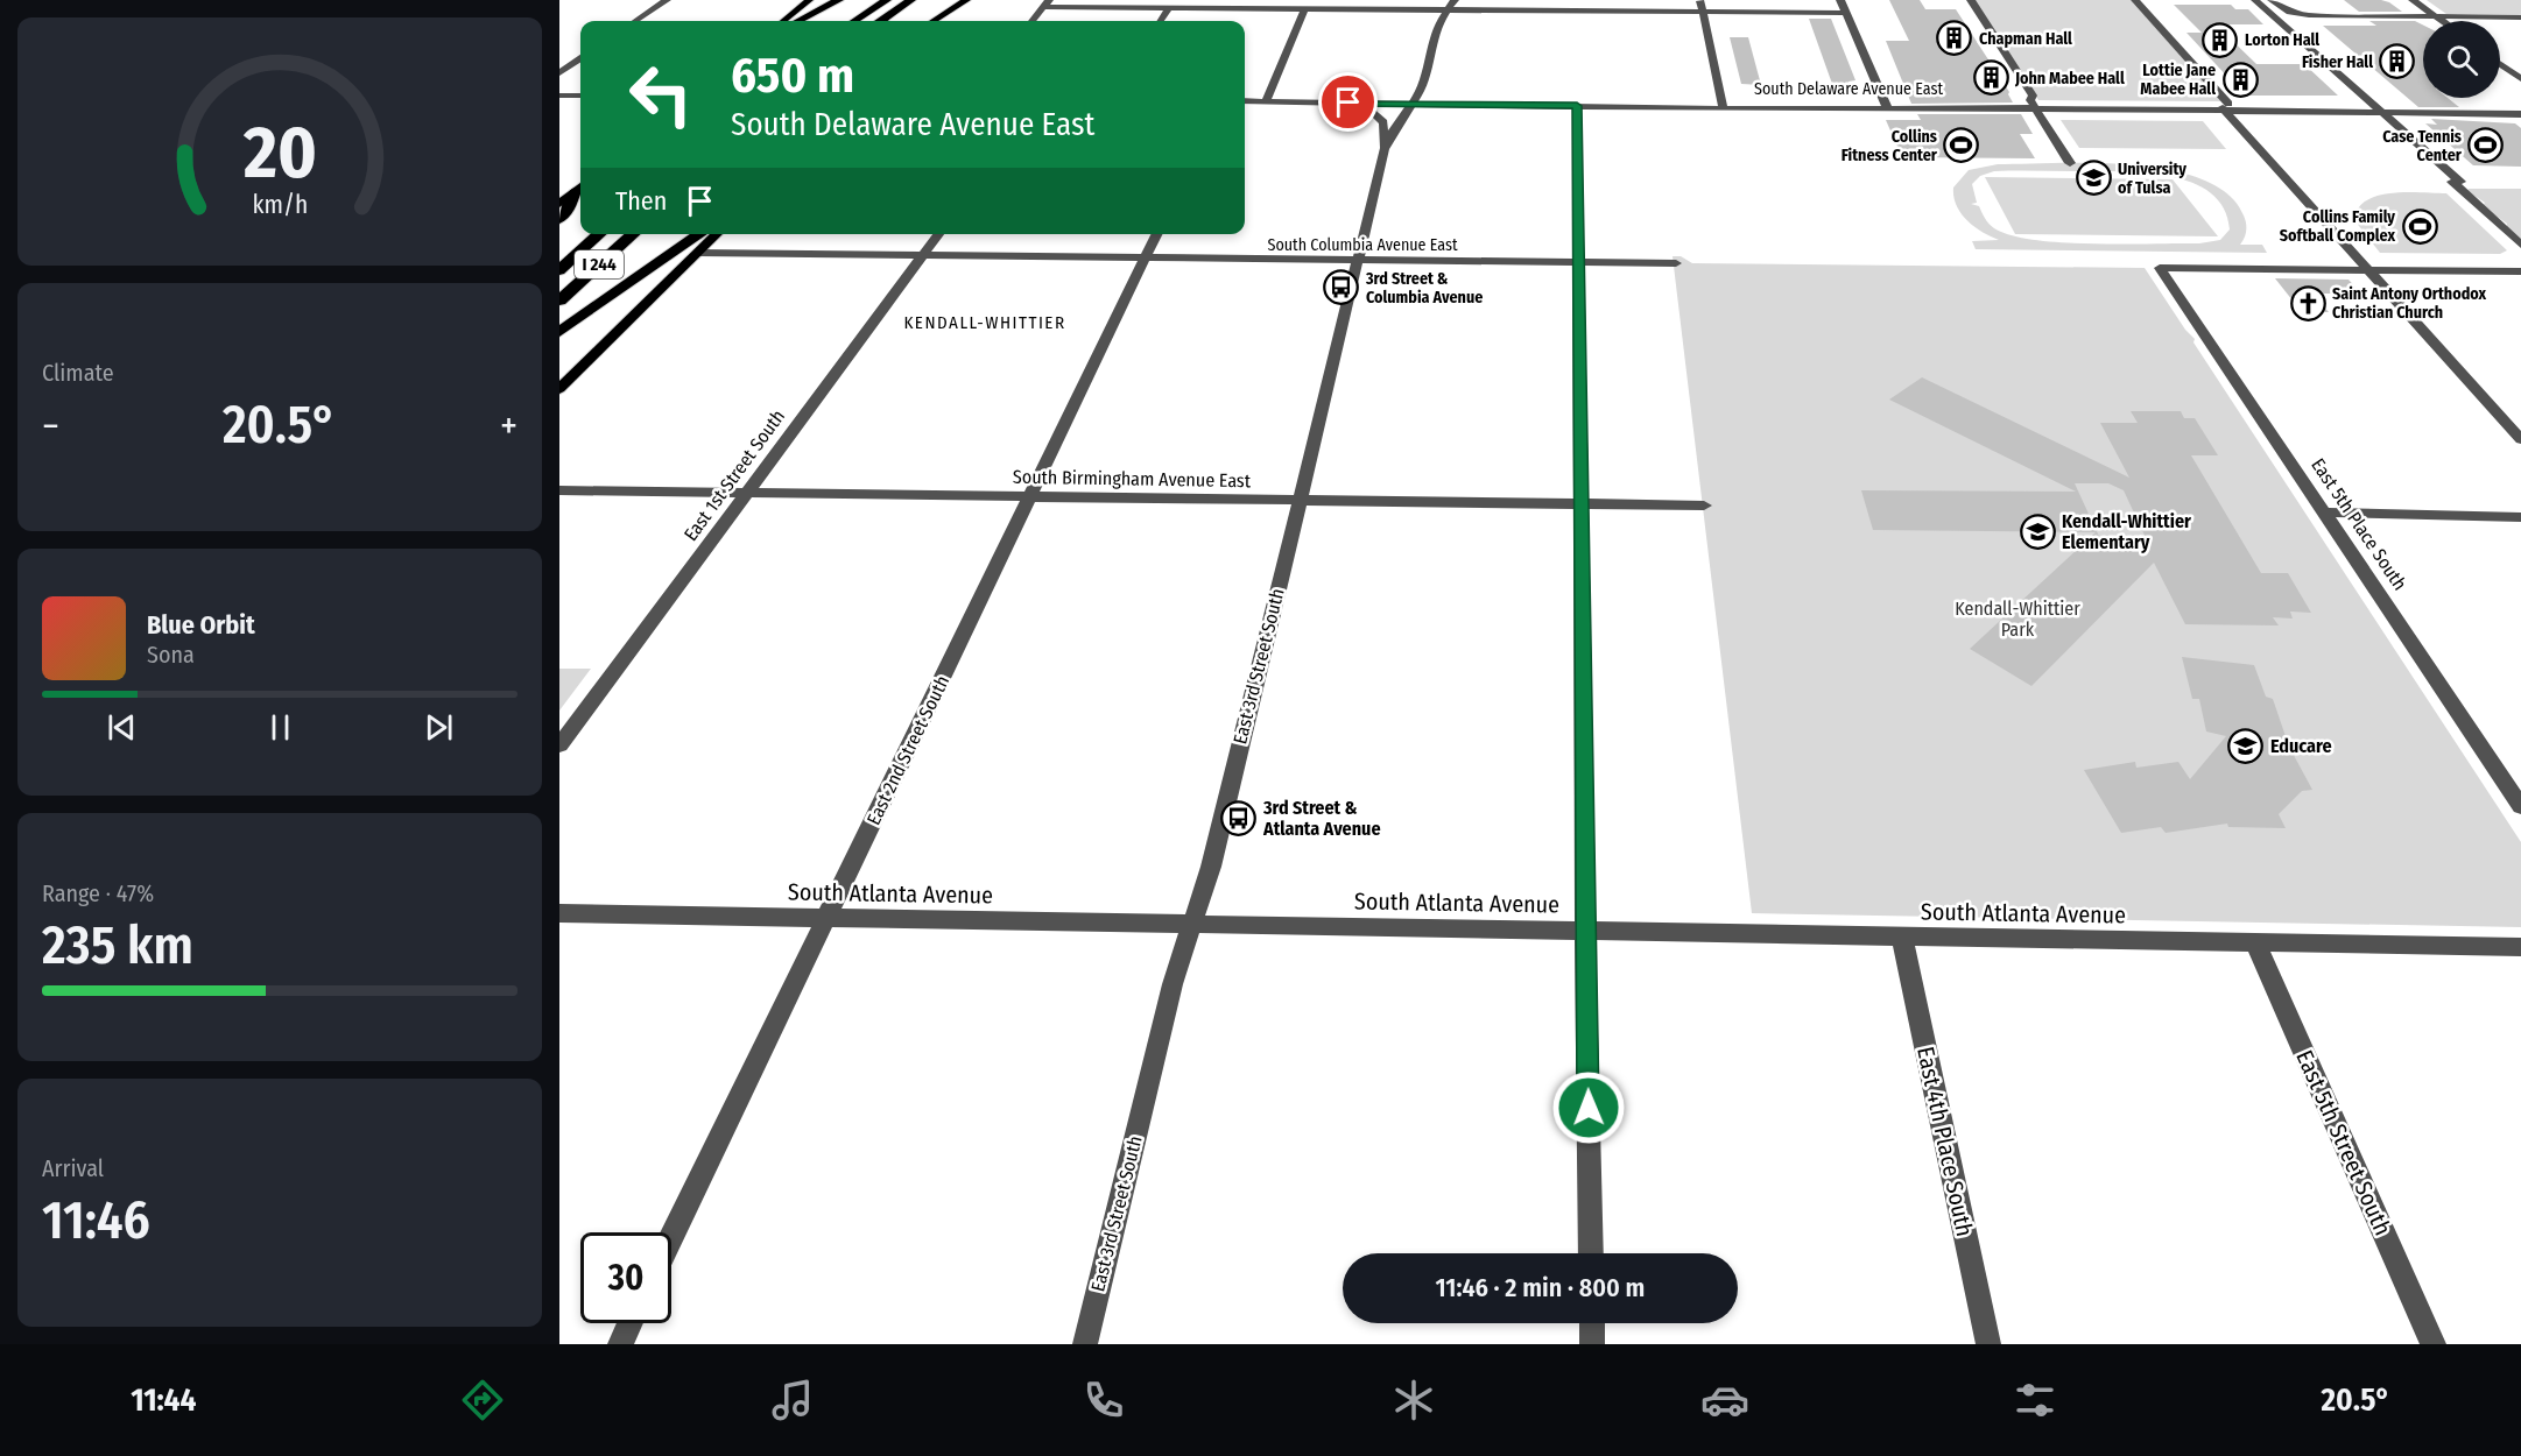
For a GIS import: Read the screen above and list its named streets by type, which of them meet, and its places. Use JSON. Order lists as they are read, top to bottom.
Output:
{
  "streets": {
    "highway": ["I 244"],
    "street": [
      "South Delaware Avenue East",
      "South Columbia Avenue East",
      "East 1st Street South",
      "South Birmingham Avenue East",
      "East 5th Place South",
      "East 3rd Street South",
      "East 2nd Street South",
      "South Atlanta Avenue",
      "East 4th Place South",
      "East 5th Street South"
    ]
  },
  "crossings": [
    ["South Delaware Avenue East", "East 3rd Street South"],
    ["South Columbia Avenue East", "East 1st Street South"],
    ["South Columbia Avenue East", "East 3rd Street South"],
    ["South Columbia Avenue East", "East 2nd Street South"],
    ["East 1st Street South", "South Birmingham Avenue East"],
    ["South Birmingham Avenue East", "East 3rd Street South"],
    ["South Birmingham Avenue East", "East 2nd Street South"],
    ["East 3rd Street South", "South Atlanta Avenue"],
    ["East 2nd Street South", "South Atlanta Avenue"],
    ["South Atlanta Avenue", "East 4th Place South"],
    ["South Atlanta Avenue", "East 5th Street South"]
  ],
  "districts": ["KENDALL-WHITTIER"],
  "parks": ["Kendall-Whittier Park"],
  "places": {
    "building": [
      "Chapman Hall",
      "Lorton Hall",
      "Fisher Hall",
      "John Mabee Hall",
      "Lottie Jane Mabee Hall"
    ],
    "sports": ["Collins Fitness Center", "Case Tennis Center", "Collins Family Softball Complex"],
    "school or university": ["University of Tulsa", "Kendall-Whittier Elementary", "Educare"],
    "bus stop": ["3rd Street & Columbia Avenue", "3rd Street & Atlanta Avenue"],
    "church": ["Saint Antony Orthodox Christian Church"]
  },
  "page": {
    "turn": ["650 m", "South Delaware Avenue East"],
    "then": "Then",
    "tile": [
      "Climate",
      ["Range · 47%", "235 km"],
      ["Arrival", "11:46"]
    ],
    "heat": ["−", "20.5°", "+"],
    "song": ["Blue Orbit", "Sona"],
    "limit": "30",
    "trip": "11:46 · 2 min · 800 m",
    "tabs": ["11:44", "20.5°"],
    "gauge": ["20", "km/h"]
  }
}
